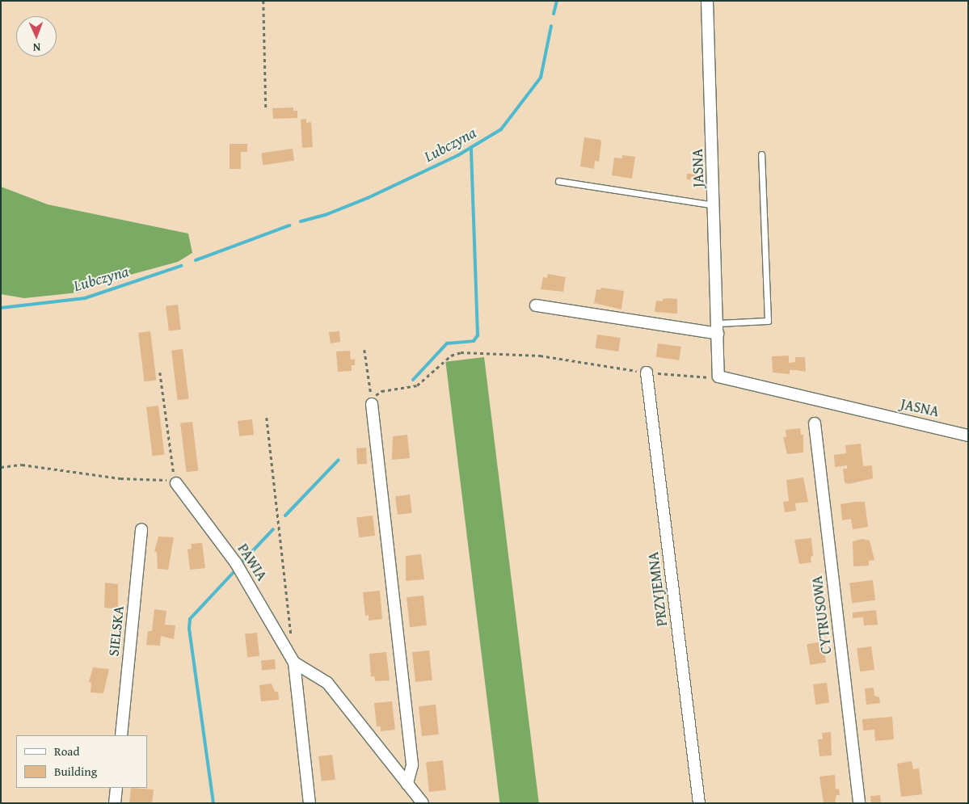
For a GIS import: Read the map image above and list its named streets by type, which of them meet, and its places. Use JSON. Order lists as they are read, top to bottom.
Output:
{
  "streets": {
    "street": [
      "JASNA",
      "PAWIA",
      "PRZYJEMNA",
      "CYTRUSOWA",
      "SIELSKA"
    ]
  },
  "water": ["Lubczyna"],
  "legend": ["Road", "Building"],
  "north": "bottom"
}
